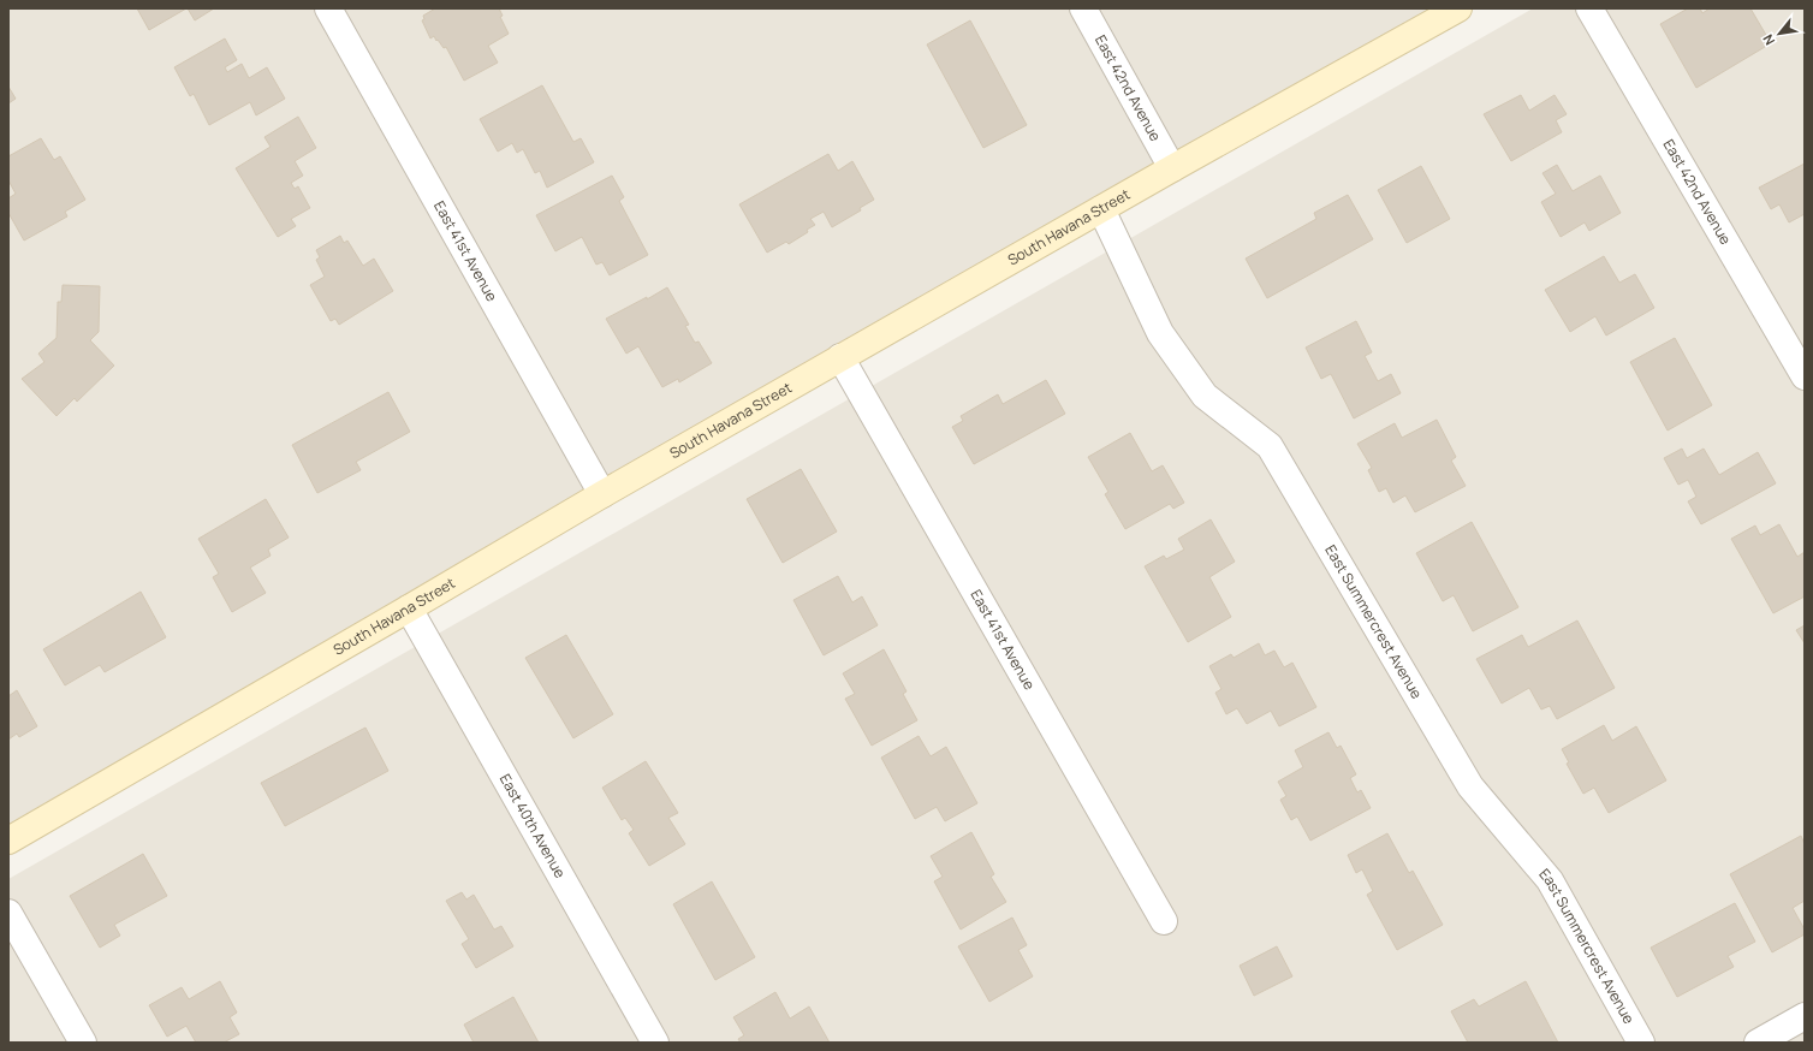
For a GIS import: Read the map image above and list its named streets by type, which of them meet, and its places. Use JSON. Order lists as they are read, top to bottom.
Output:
{
  "streets": {
    "street": [
      "East 42nd Avenue",
      "South Havana Street",
      "East 41st Avenue",
      "East Summercrest Avenue",
      "East 40th Avenue"
    ]
  },
  "crossings": [
    ["East 42nd Avenue", "South Havana Street"],
    ["South Havana Street", "East 41st Avenue"],
    ["South Havana Street", "East Summercrest Avenue"],
    ["South Havana Street", "East 40th Avenue"]
  ],
  "north": "bottom left"
}
